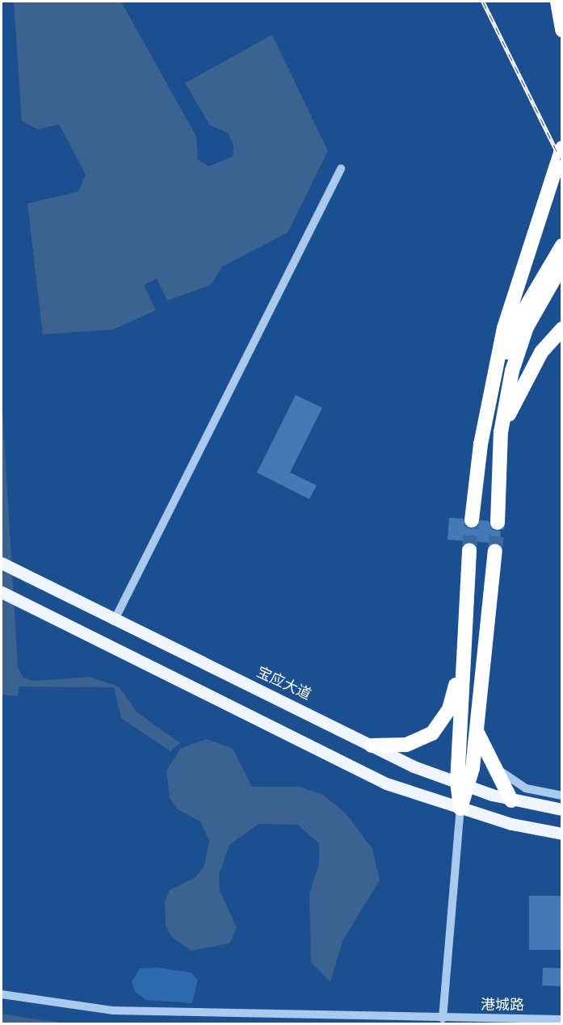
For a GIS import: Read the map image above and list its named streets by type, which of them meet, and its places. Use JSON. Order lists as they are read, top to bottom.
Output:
{
  "streets": {
    "main road": ["宝应大道"],
    "street": ["港城路"]
  }
}
